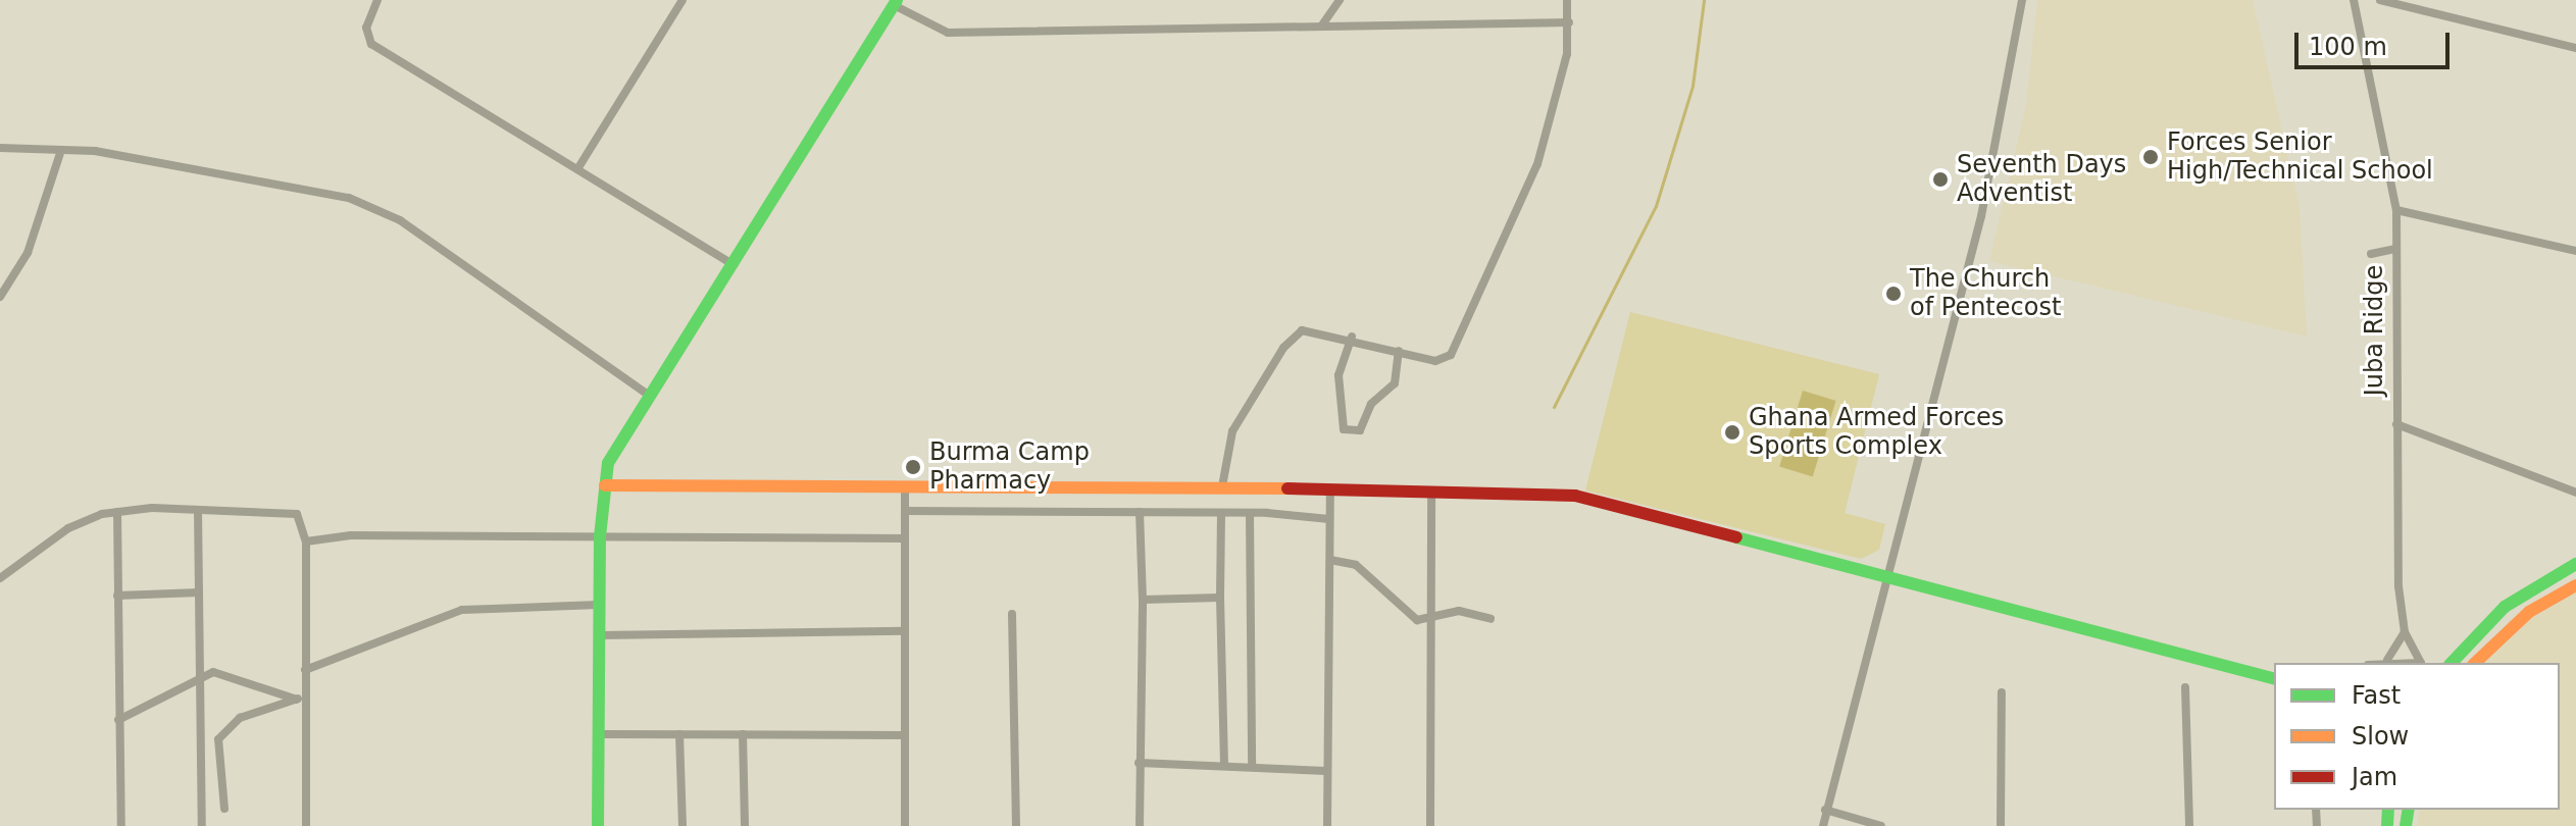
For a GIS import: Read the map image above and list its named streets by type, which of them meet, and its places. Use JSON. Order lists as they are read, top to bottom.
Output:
{
  "streets": {
    "street": ["Juba Ridge"]
  },
  "places": [
    "Forces Senior High/Technical School",
    "Seventh Days Adventist",
    "The Church of Pentecost",
    "Ghana Armed Forces Sports Complex",
    "Burma Camp Pharmacy"
  ],
  "legend": ["Fast", "Slow", "Jam"],
  "scale_bar": "100 m"
}
